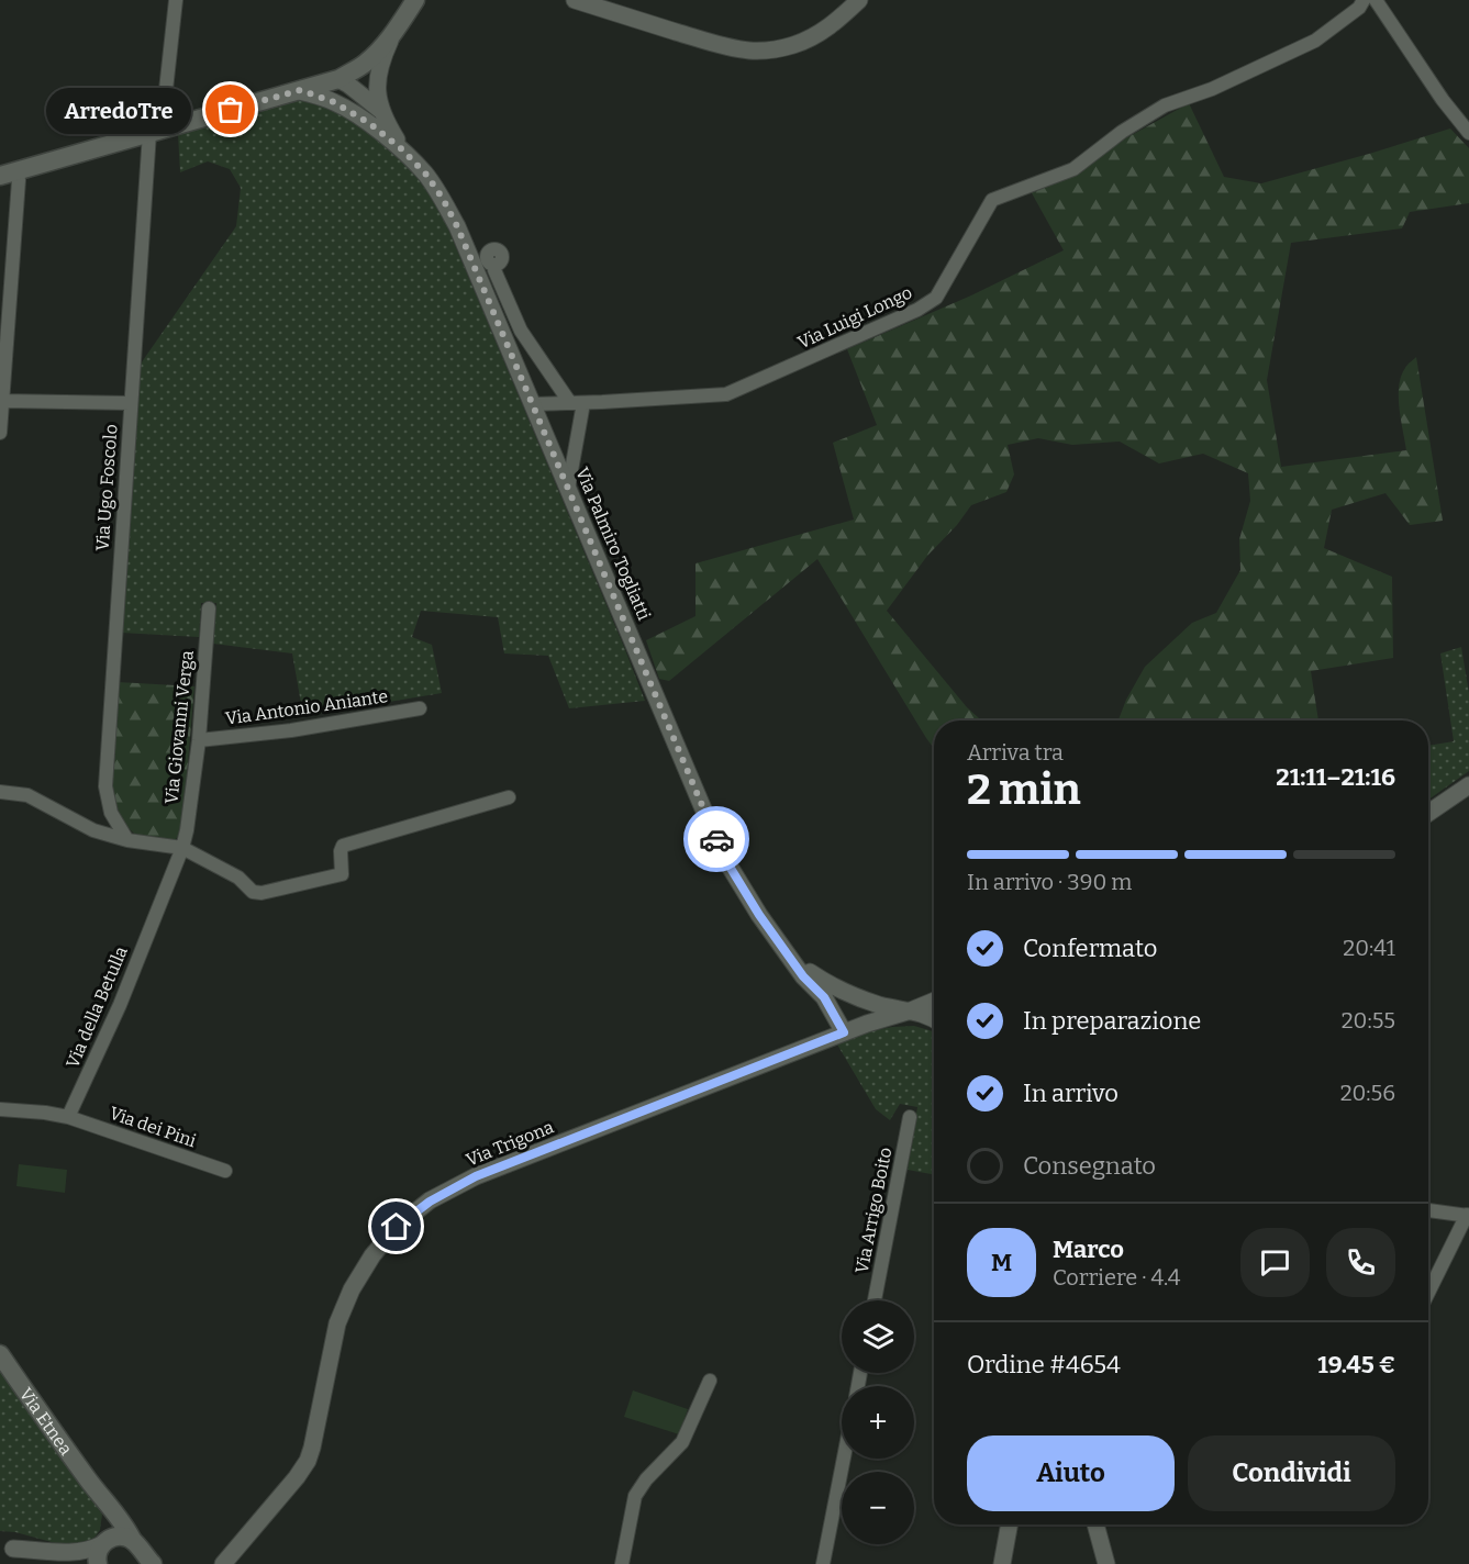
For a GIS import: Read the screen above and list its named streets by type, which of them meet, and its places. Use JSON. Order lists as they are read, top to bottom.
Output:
{
  "streets": {
    "main road": ["Via Etnea"],
    "street": [
      "Via Luigi Longo",
      "Via Ugo Foscolo",
      "Via Palmiro Togliatti",
      "Via Antonio Aniante",
      "Via Giovanni Verga",
      "Via della Betulla",
      "Via dei Pini",
      "Via Trigona",
      "Via Arrigo Boito"
    ]
  },
  "crossings": [
    ["Via Luigi Longo", "Via Palmiro Togliatti"],
    ["Via Antonio Aniante", "Via Giovanni Verga"],
    ["Via Giovanni Verga", "Via della Betulla"],
    ["Via della Betulla", "Via dei Pini"]
  ],
  "places": ["ArredoTre"],
  "page": {
    "bubble": "ArredoTre",
    "heading": ["2 min", "Arriva tra", "21:11–21:16"],
    "panel": [
      "Marco",
      "Corriere · 4.4",
      "Ordine #4654",
      "19.45 €"
    ],
    "bar": "In arrivo · 390 m",
    "list": [
      ["Confermato", "20:41"],
      ["In preparazione", "20:55"],
      ["In arrivo", "20:56"],
      "Consegnato"
    ],
    "round": "M",
    "map_buttons": ["+", "−"],
    "buttons": ["Aiuto", "Condividi"]
  }
}
